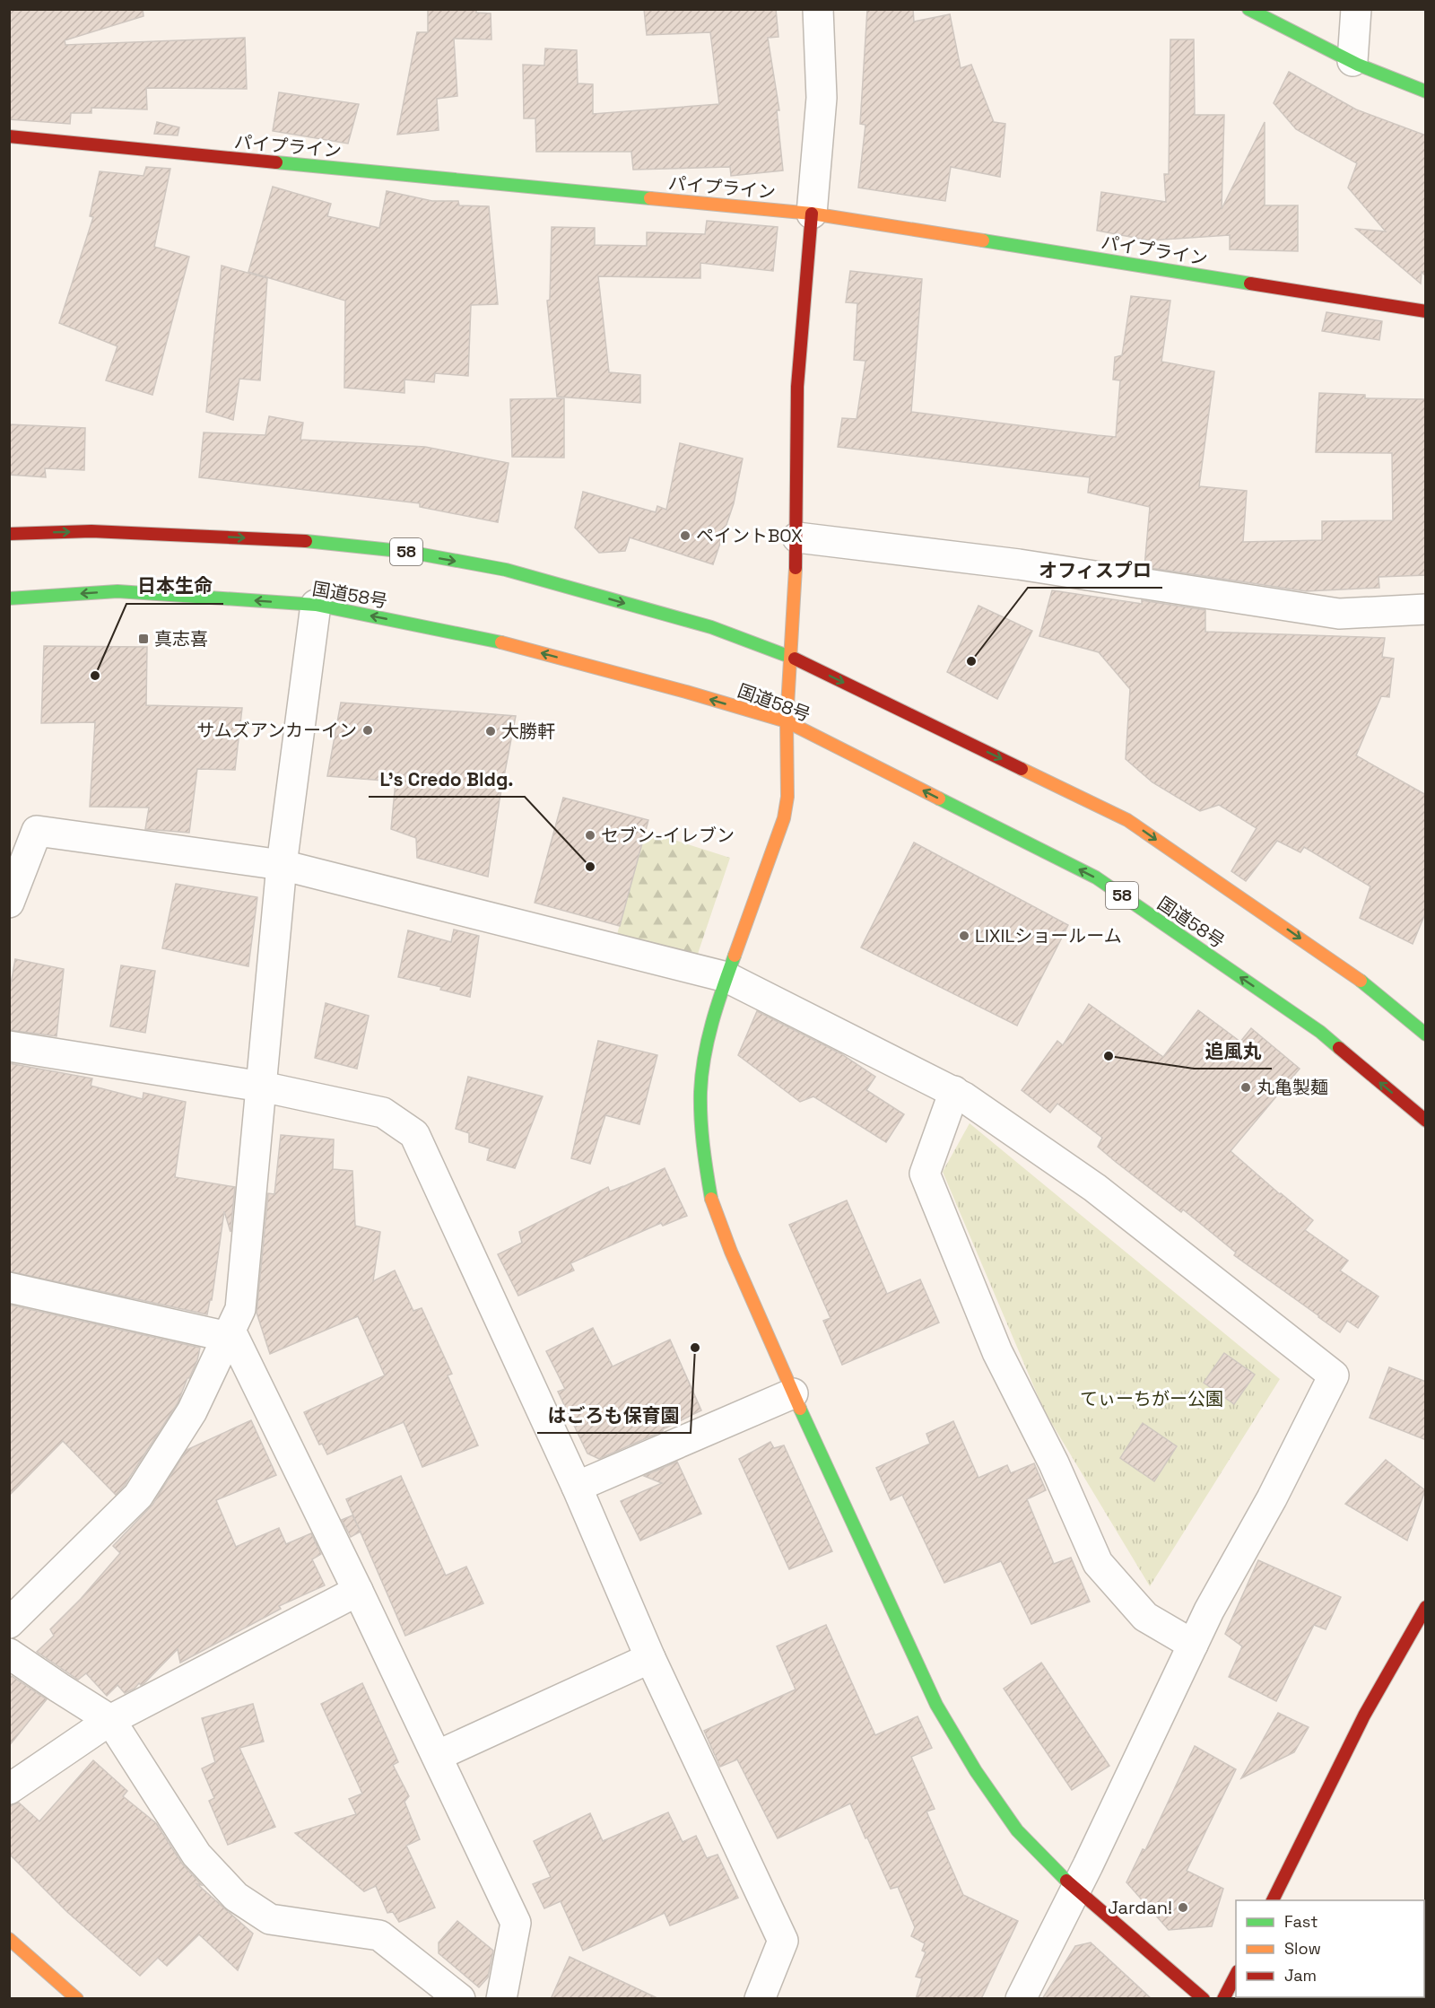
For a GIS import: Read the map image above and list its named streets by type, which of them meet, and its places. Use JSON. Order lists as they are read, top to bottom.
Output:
{
  "streets": {
    "main road": ["パイプライン", "58", "国道58号"]
  },
  "parks": ["てぃーちがー公園"],
  "places": {
    "other": [
      "ペイントBOX",
      "オフィスプロ",
      "日本生命",
      "サムズアンカーイン",
      "大勝軒",
      "セブン-イレブン",
      "L's Credo Bldg.",
      "LIXILショールーム",
      "追風丸",
      "丸亀製麺",
      "はごろも保育園",
      "Jardan!"
    ],
    "transit": ["真志喜"]
  },
  "legend": ["Fast", "Slow", "Jam"]
}
